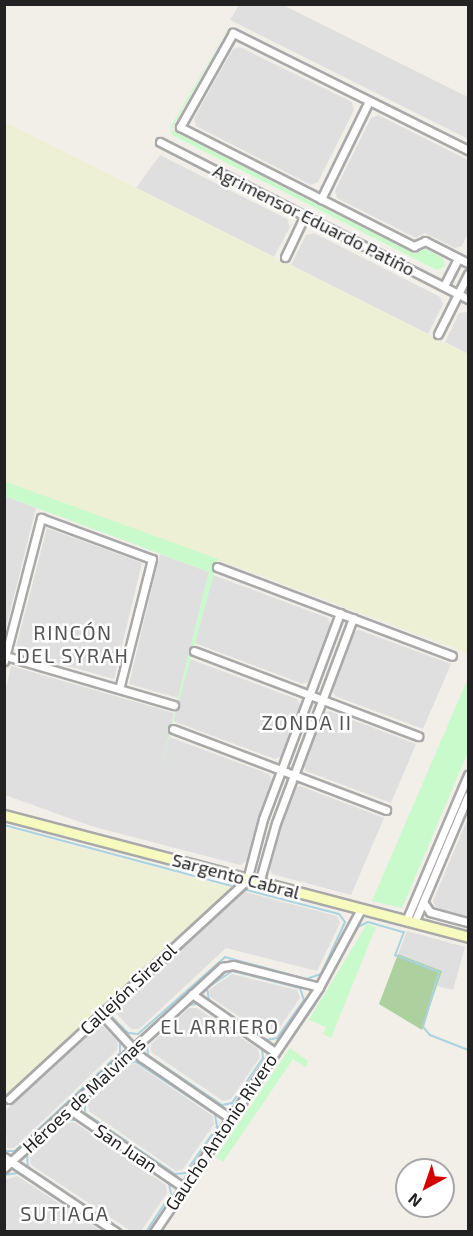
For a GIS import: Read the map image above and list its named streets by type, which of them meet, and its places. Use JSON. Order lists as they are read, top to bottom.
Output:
{
  "streets": {
    "main road": ["Sargento Cabral"],
    "street": [
      "Agrimensor Eduardo Patiño",
      "Callejón Sirerol",
      "Héroes de Malvinas",
      "Gaucho Antonio Rivero",
      "San Juan"
    ]
  },
  "crossings": [
    ["Sargento Cabral", "Callejón Sirerol"],
    ["Sargento Cabral", "Gaucho Antonio Rivero"],
    ["Héroes de Malvinas", "Gaucho Antonio Rivero"],
    ["Héroes de Malvinas", "San Juan"],
    ["Gaucho Antonio Rivero", "San Juan"]
  ],
  "districts": [
    "RINCÓN DEL SYRAH",
    "ZONDA II",
    "EL ARRIERO",
    "SUTIAGA"
  ],
  "north": "bottom left"
}
